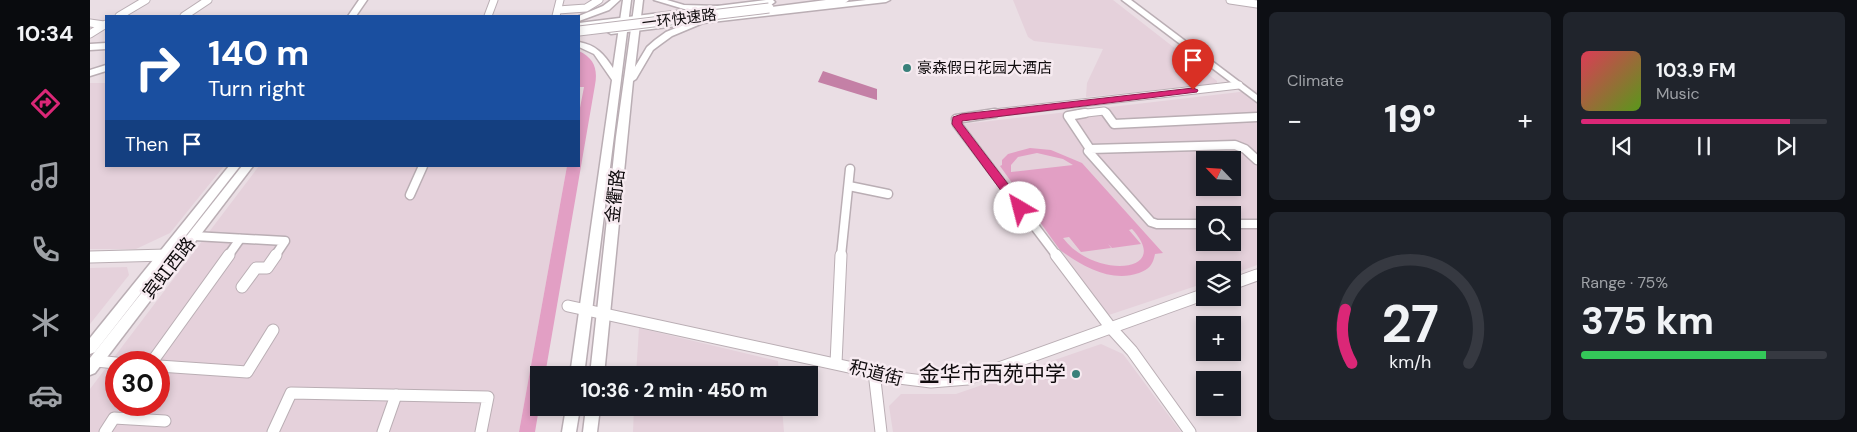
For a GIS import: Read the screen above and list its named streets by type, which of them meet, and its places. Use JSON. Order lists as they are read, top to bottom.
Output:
{
  "streets": {
    "highway": ["一环快速路"],
    "main road": ["金衢路", "宾虹西路"],
    "street": ["积道街"]
  },
  "crossings": [
    ["金衢路", "积道街"]
  ],
  "places": ["豪森假日花园大酒店", "金华市西苑中学"],
  "north": "top left",
  "page": {
    "tabs": "10:34",
    "tile": [
      "Climate",
      ["Range · 75%", "375 km"]
    ],
    "turn": ["140 m", "Turn right"],
    "song": ["103.9 FM", "Music"],
    "heat": ["−", "19°", "+"],
    "then": "Then",
    "map_buttons": ["+", "−"],
    "limit": "30",
    "trip": "10:36 · 2 min · 450 m",
    "gauge": ["27", "km/h"]
  }
}
